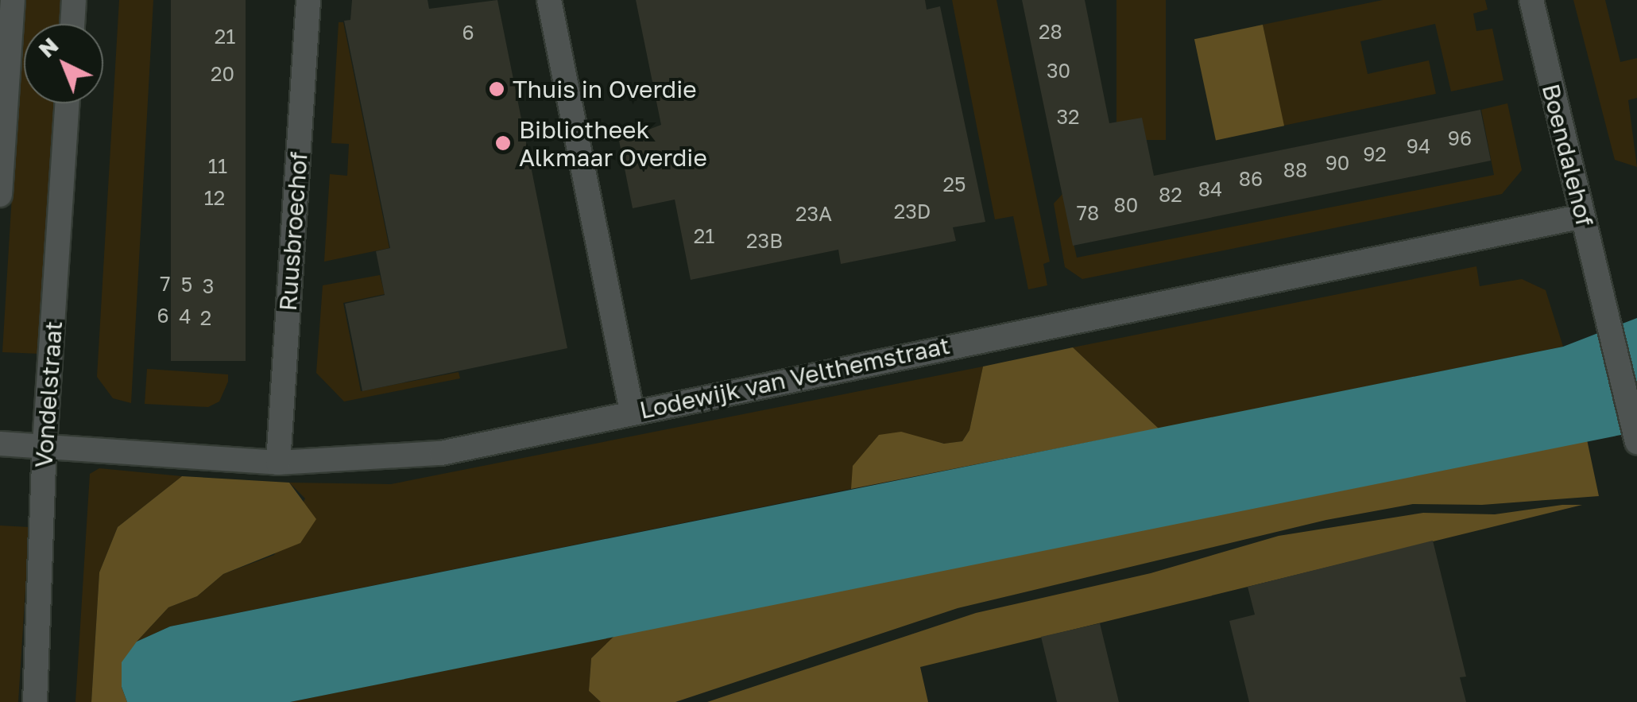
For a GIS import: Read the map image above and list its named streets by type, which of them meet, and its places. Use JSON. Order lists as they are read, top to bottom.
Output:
{
  "streets": {
    "street": [
      "Boendalehof",
      "Ruusbroechof",
      "Lodewijk van Velthemstraat",
      "Vondelstraat"
    ]
  },
  "crossings": [
    ["Boendalehof", "Lodewijk van Velthemstraat"],
    ["Ruusbroechof", "Lodewijk van Velthemstraat"],
    ["Lodewijk van Velthemstraat", "Vondelstraat"]
  ],
  "places": ["Thuis in Overdie", "Bibliotheek Alkmaar Overdie"],
  "house_numbers": [
    "28",
    "6",
    "21",
    "30",
    "20",
    "32",
    "96",
    "94",
    "92",
    "90",
    "11",
    "88",
    "86",
    "25",
    "84",
    "82",
    "12",
    "80",
    "23D",
    "78",
    "23A",
    "21",
    "23B",
    "7",
    "5",
    "3",
    "6",
    "4",
    "2"
  ],
  "north": "top left"
}
